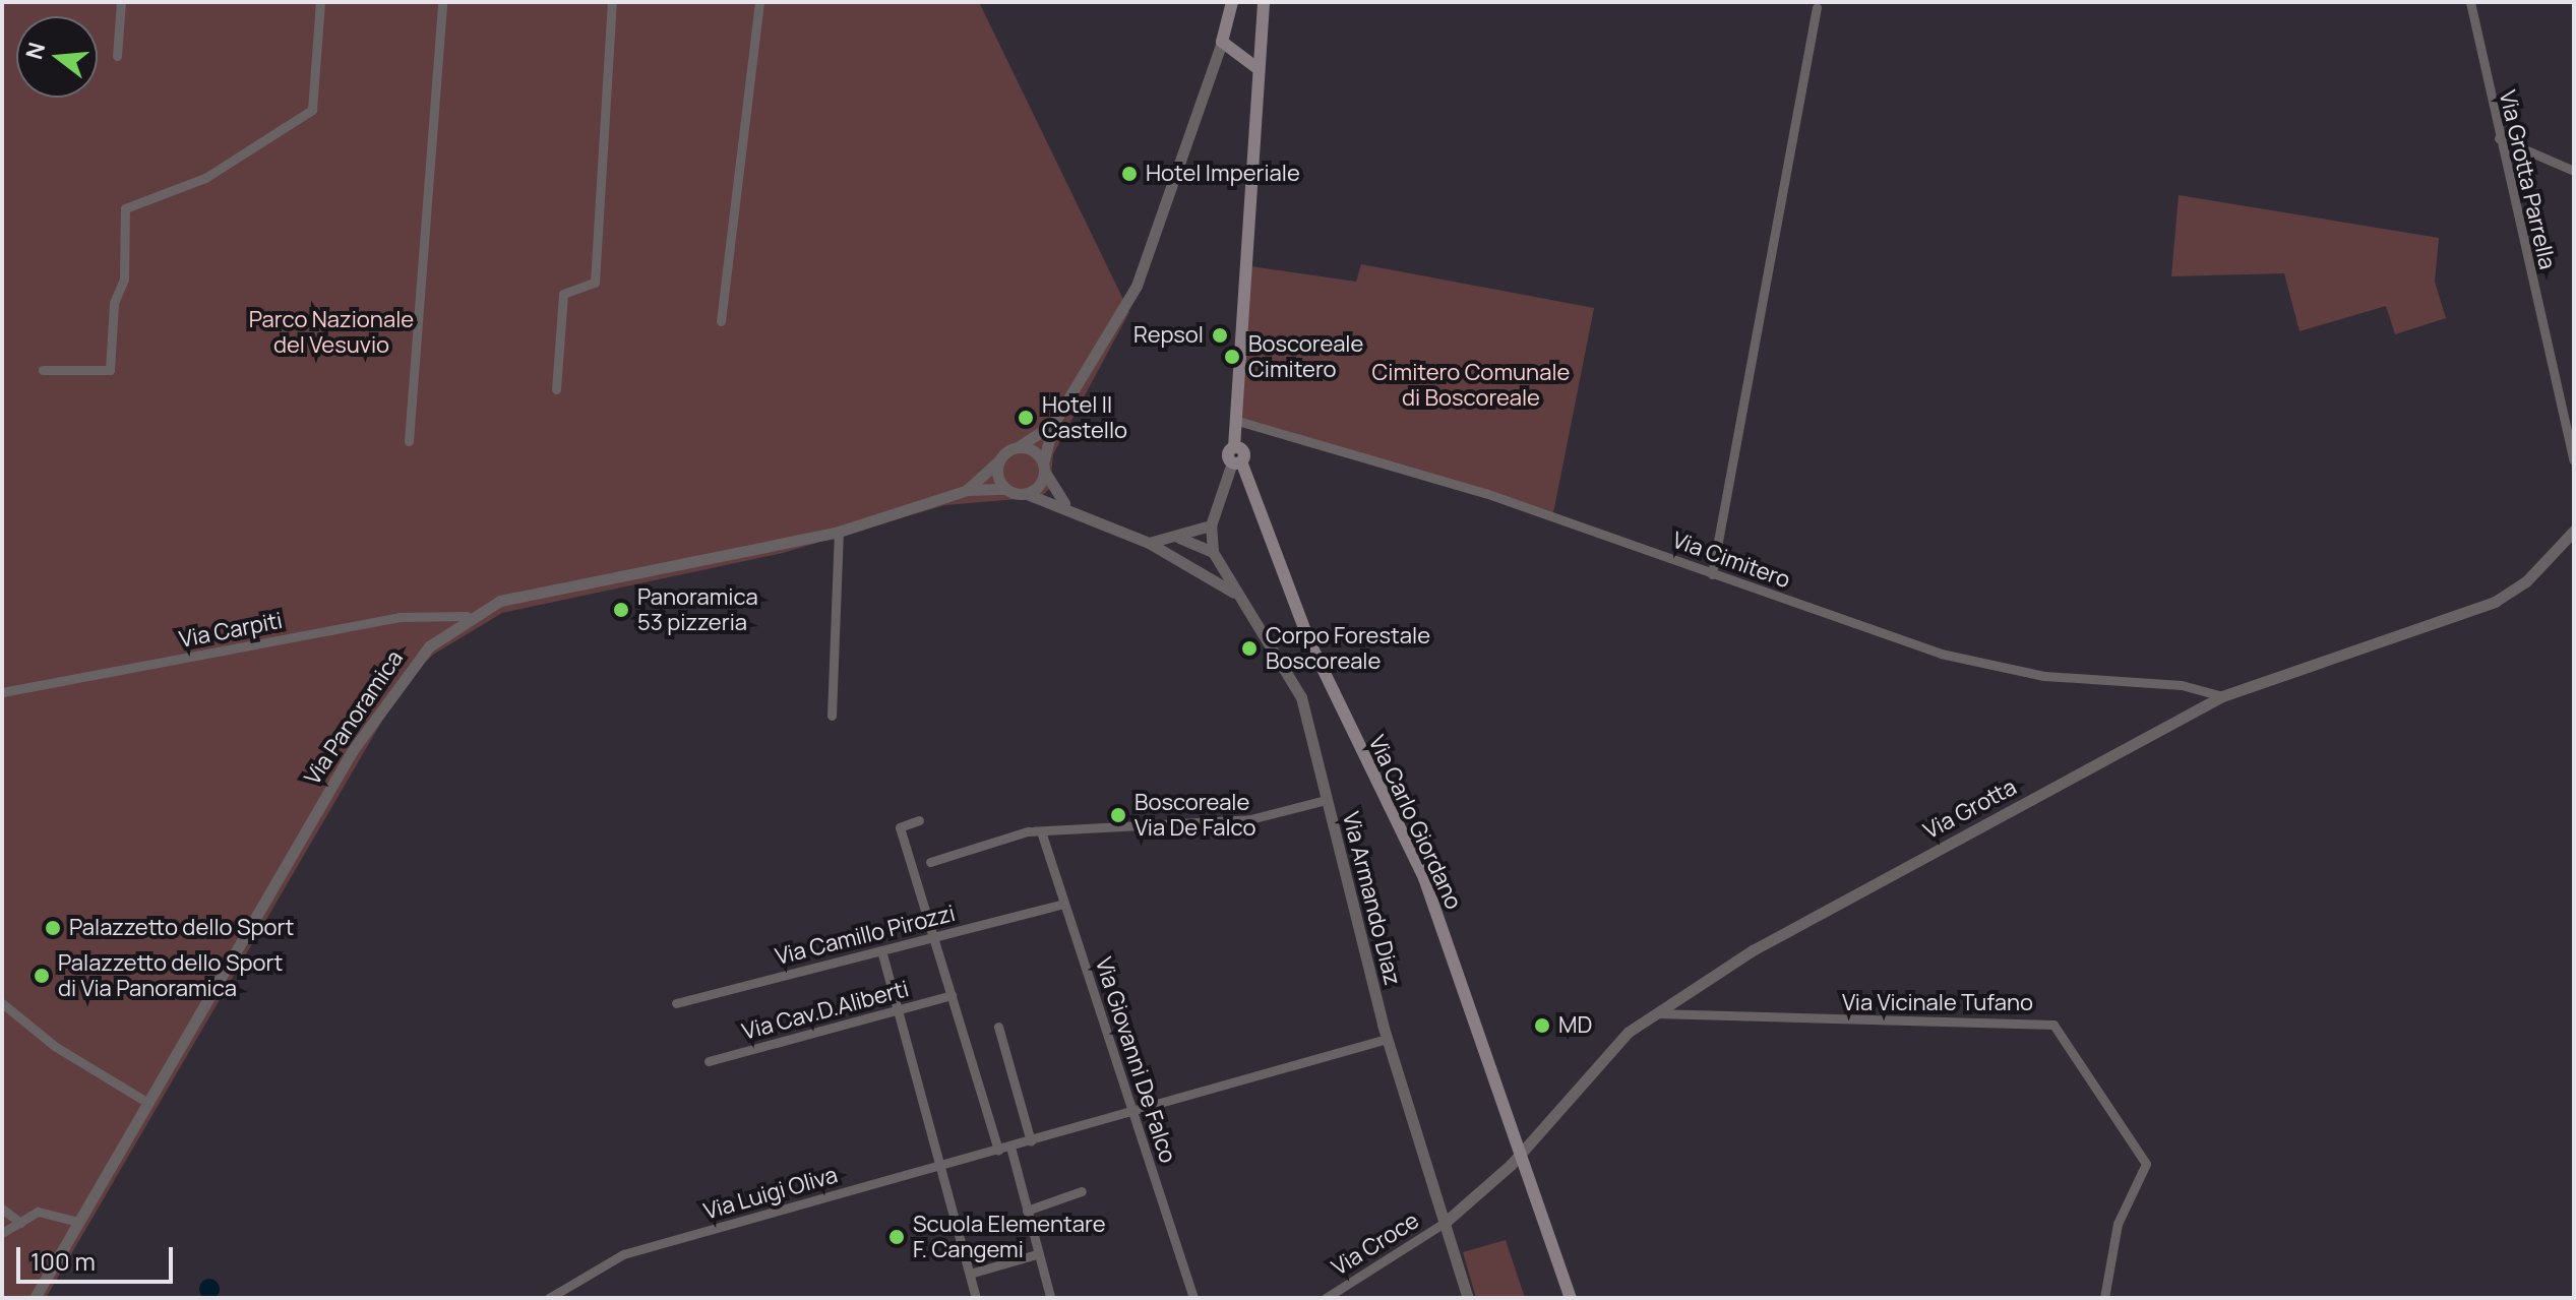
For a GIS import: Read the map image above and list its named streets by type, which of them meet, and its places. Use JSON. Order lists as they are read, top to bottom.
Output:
{
  "streets": {
    "main road": ["Via Carlo Giordano"],
    "street": [
      "Via Grotta Parrella",
      "Via Cimitero",
      "Via Carpiti",
      "Via Panoramica",
      "Via Grotta",
      "Via Armando Diaz",
      "Via Camillo Pirozzi",
      "Via Vicinale Tufano",
      "Via Cav.D.Aliberti",
      "Via Giovanni De Falco",
      "Via Luigi Oliva",
      "Via Croce"
    ]
  },
  "crossings": [
    ["Via Cimitero", "Via Grotta"],
    ["Via Cimitero", "Via Carlo Giordano"],
    ["Via Carpiti", "Via Panoramica"],
    ["Via Panoramica", "Via Armando Diaz"],
    ["Via Grotta", "Via Carlo Giordano"],
    ["Via Grotta", "Via Armando Diaz"],
    ["Via Grotta", "Via Vicinale Tufano"],
    ["Via Grotta", "Via Croce"],
    ["Via Armando Diaz", "Via Luigi Oliva"],
    ["Via Armando Diaz", "Via Croce"],
    ["Via Camillo Pirozzi", "Via Giovanni De Falco"],
    ["Via Giovanni De Falco", "Via Luigi Oliva"]
  ],
  "parks": ["Parco Nazionale del Vesuvio", "Cimitero Comunale di Boscoreale"],
  "places": [
    "Hotel Imperiale",
    "Repsol",
    "Boscoreale Cimitero",
    "Hotel Il Castello",
    "Panoramica 53 pizzeria",
    "Corpo Forestale Boscoreale",
    "Boscoreale Via De Falco",
    "Palazzetto dello Sport",
    "Palazzetto dello Sport di Via Panoramica",
    "MD",
    "Scuola Elementare F. Cangemi"
  ],
  "scale_bar": "100 m",
  "north": "left"
}
